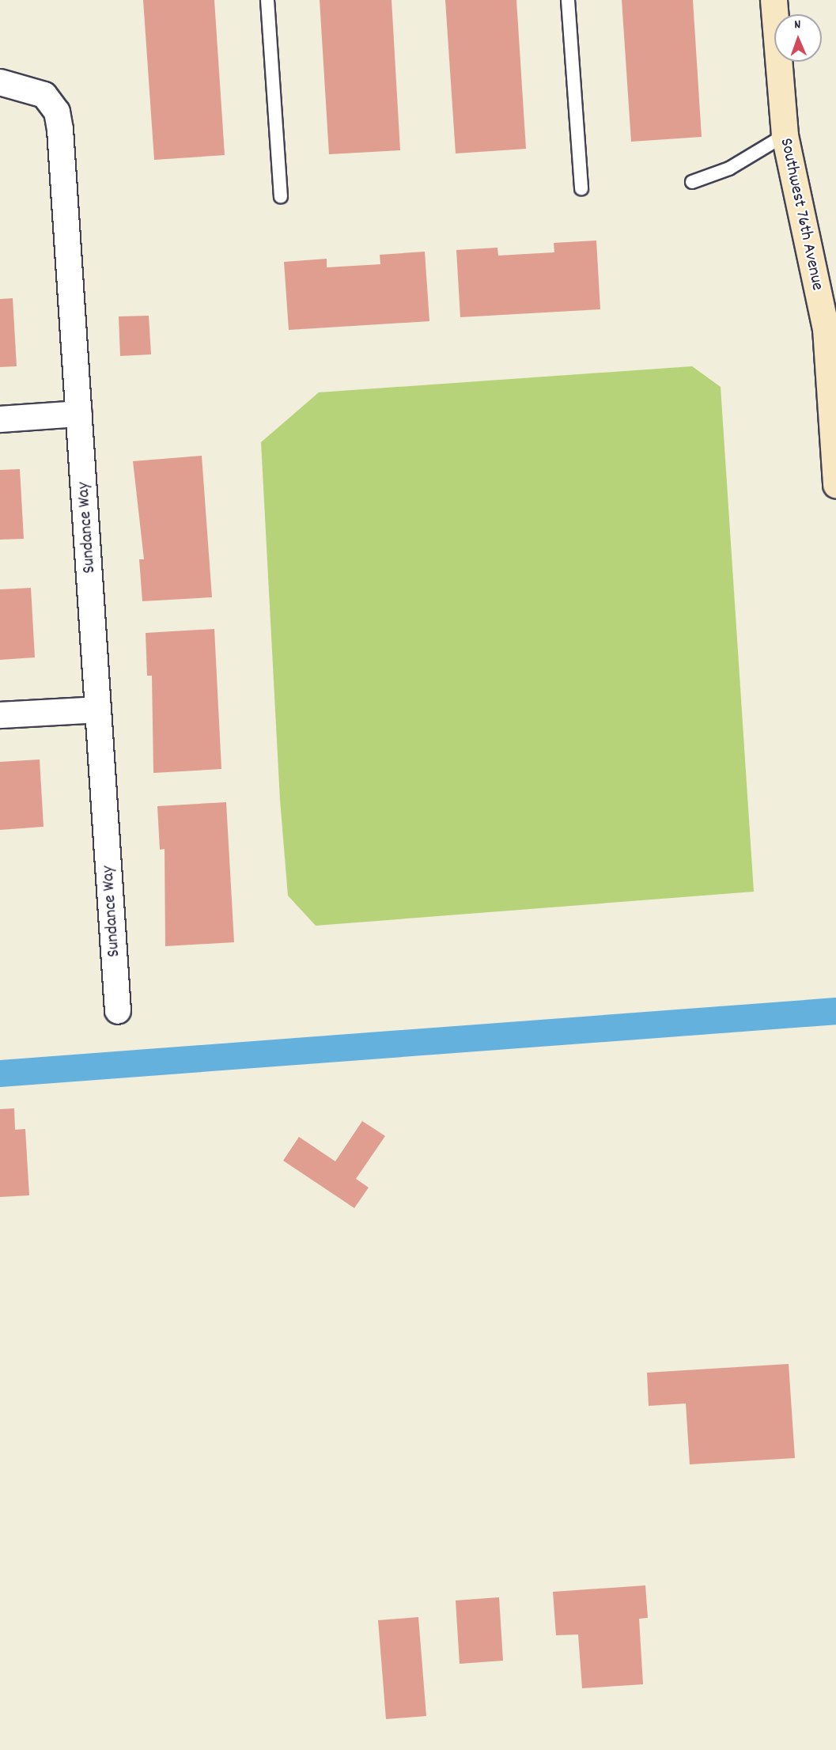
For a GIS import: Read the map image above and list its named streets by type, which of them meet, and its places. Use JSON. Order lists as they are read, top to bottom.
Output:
{
  "streets": {
    "street": ["Southwest 76th Avenue", "Sundance Way"]
  },
  "north": "top"
}
